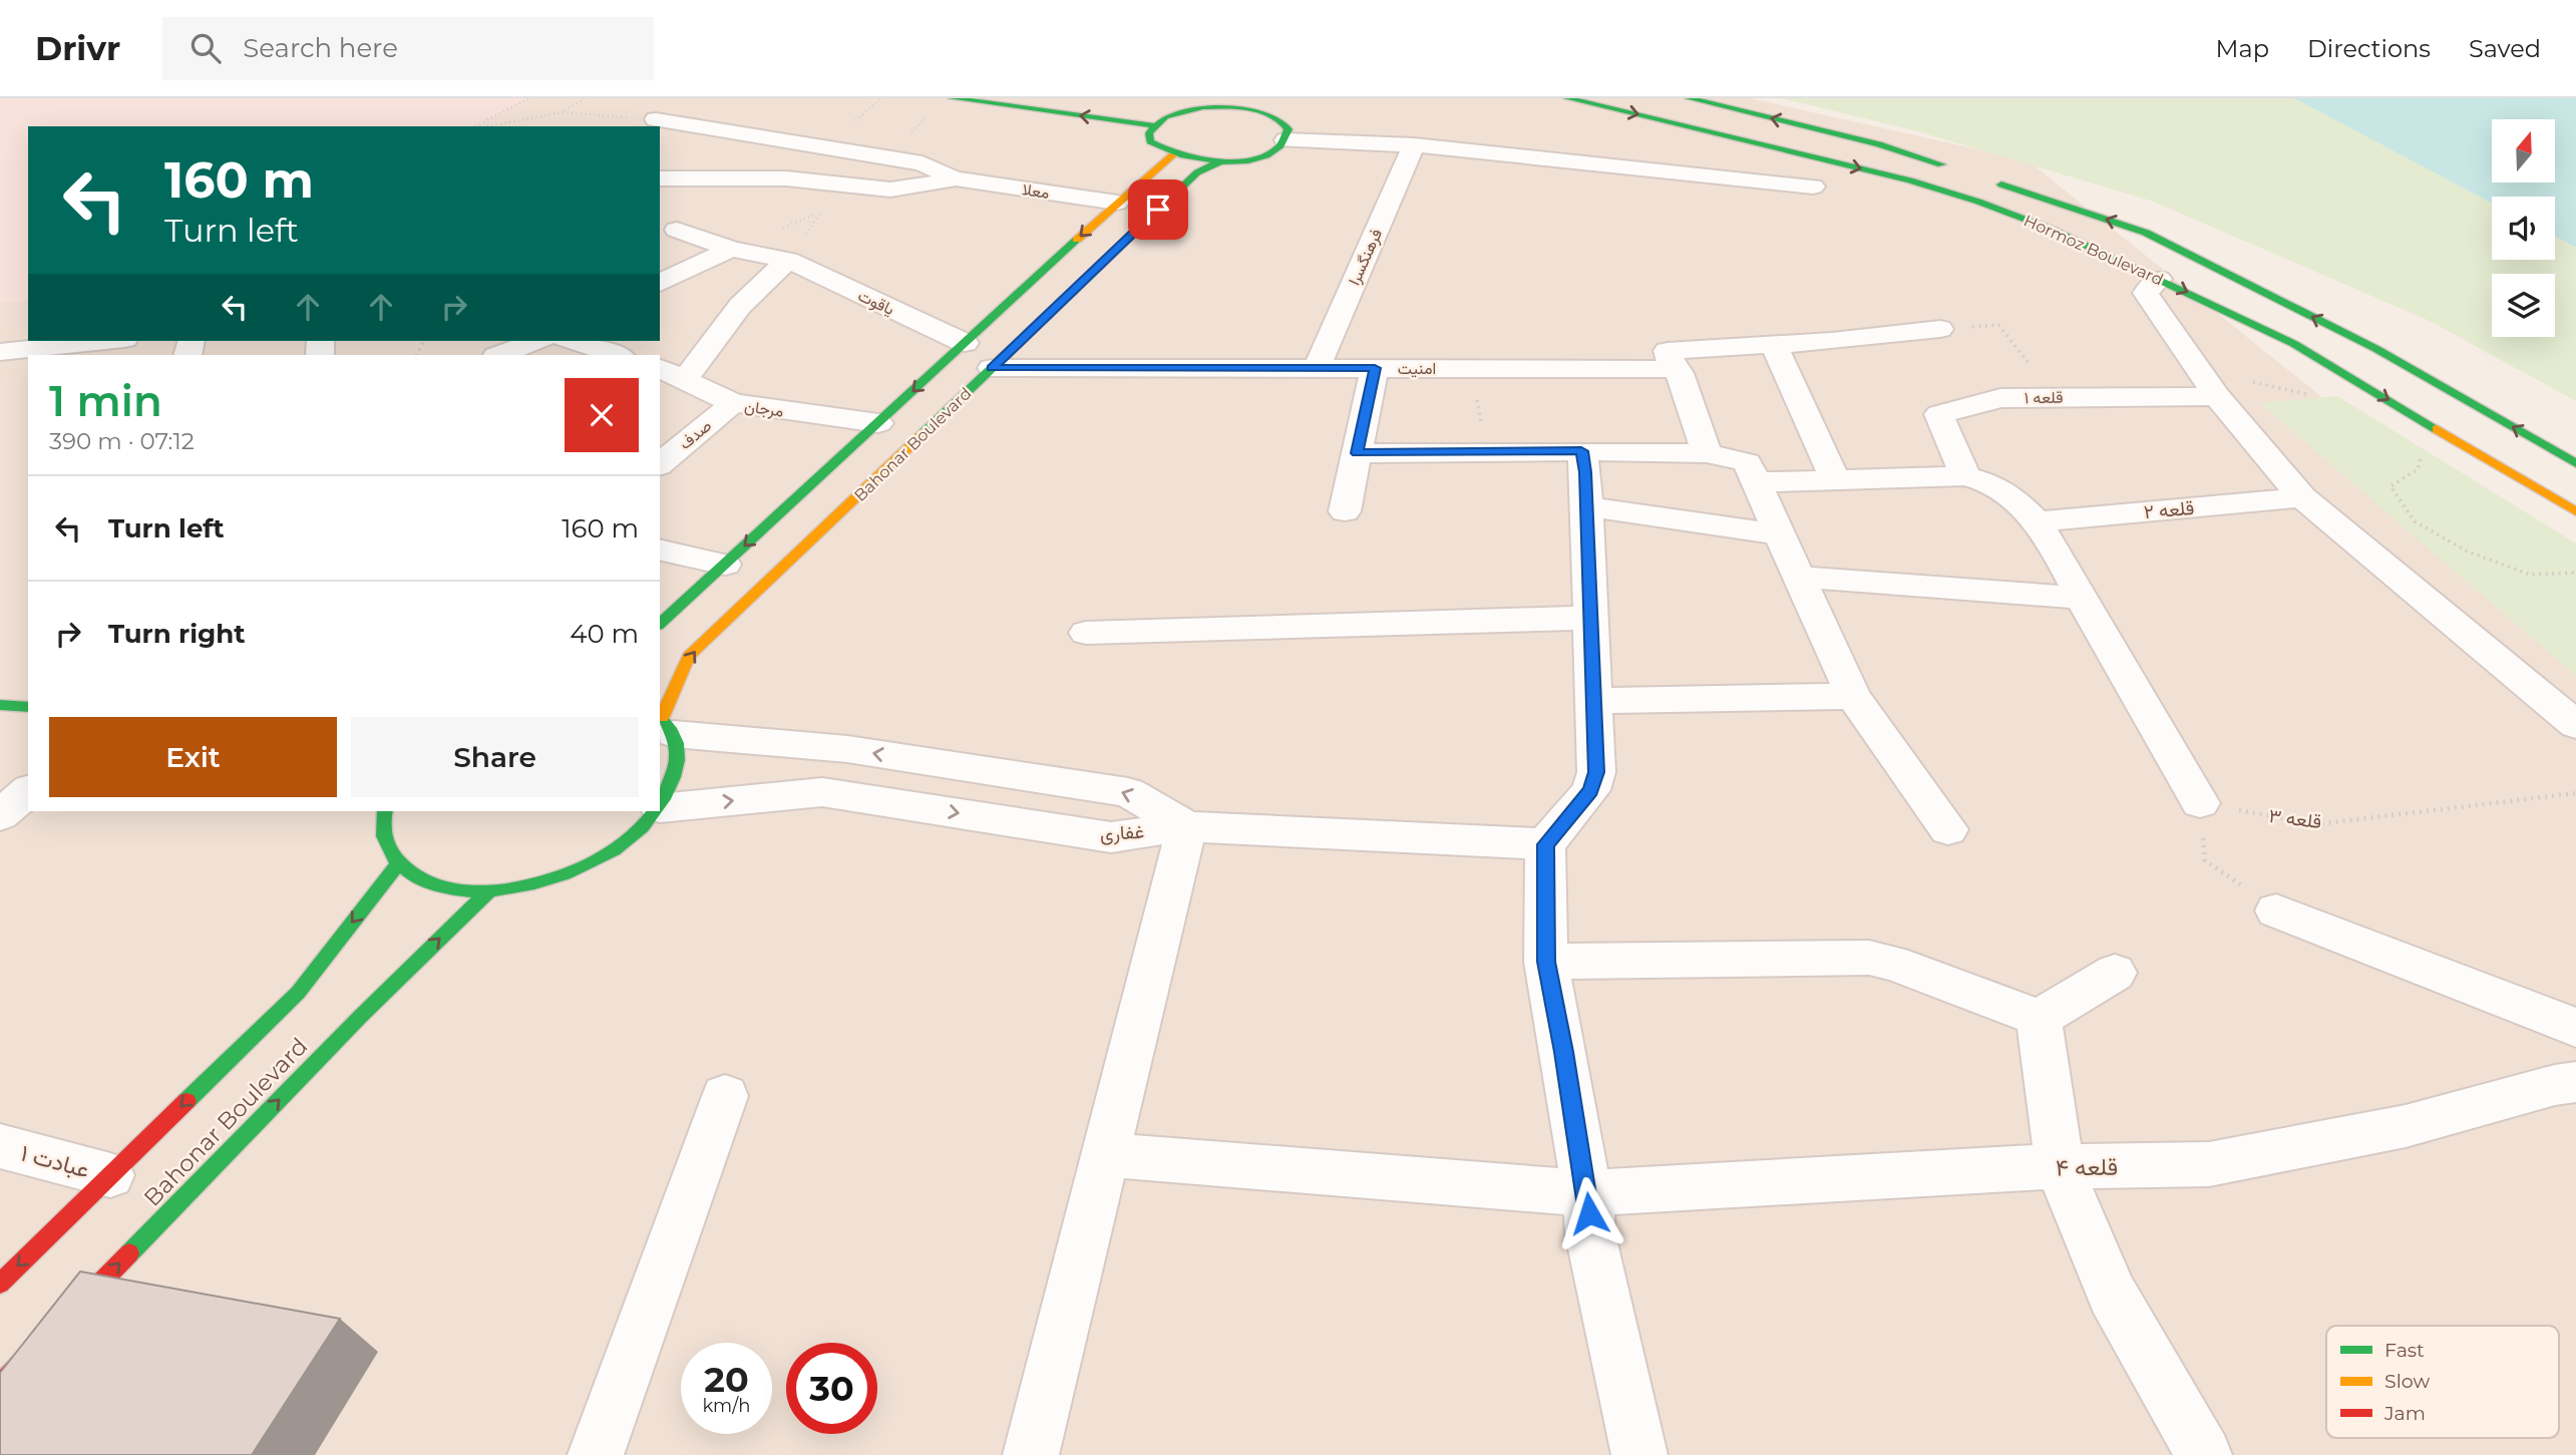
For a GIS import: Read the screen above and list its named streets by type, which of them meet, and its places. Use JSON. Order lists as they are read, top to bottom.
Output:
{
  "streets": {
    "main road": ["Hormoz Boulevard", "Bahonar Boulevard"],
    "street": [
      "معلا",
      "فرهنگسرا",
      "یاقوت",
      "امنیت",
      "قلعه ۱",
      "مرجان",
      "صدف",
      "قلعه ۲",
      "غفاری",
      "عبادت ۱",
      "قلعه ۴"
    ],
    "path": ["قلعه ۳"]
  },
  "crossings": [
    ["معلا", "Bahonar Boulevard"],
    ["فرهنگسرا", "امنیت"],
    ["یاقوت", "Bahonar Boulevard"],
    ["امنیت", "Bahonar Boulevard"],
    ["مرجان", "صدف"],
    ["مرجان", "Bahonar Boulevard"],
    ["Bahonar Boulevard", "عبادت ۱"]
  ],
  "legend": ["Fast", "Slow", "Jam"],
  "north": "top",
  "page": {
    "header": "Drivr",
    "search": "Search here",
    "nav": ["Map", "Directions", "Saved"],
    "turn": ["160 m", "Turn left"],
    "heading": ["1 min", "390 m · 07:12"],
    "list": [
      {
        "name": "Turn left",
        "value": "160 m"
      },
      {
        "name": "Turn right",
        "value": "40 m"
      }
    ],
    "buttons": ["Exit", "Share"],
    "speed": "20 km/h",
    "limit": "30"
  }
}
